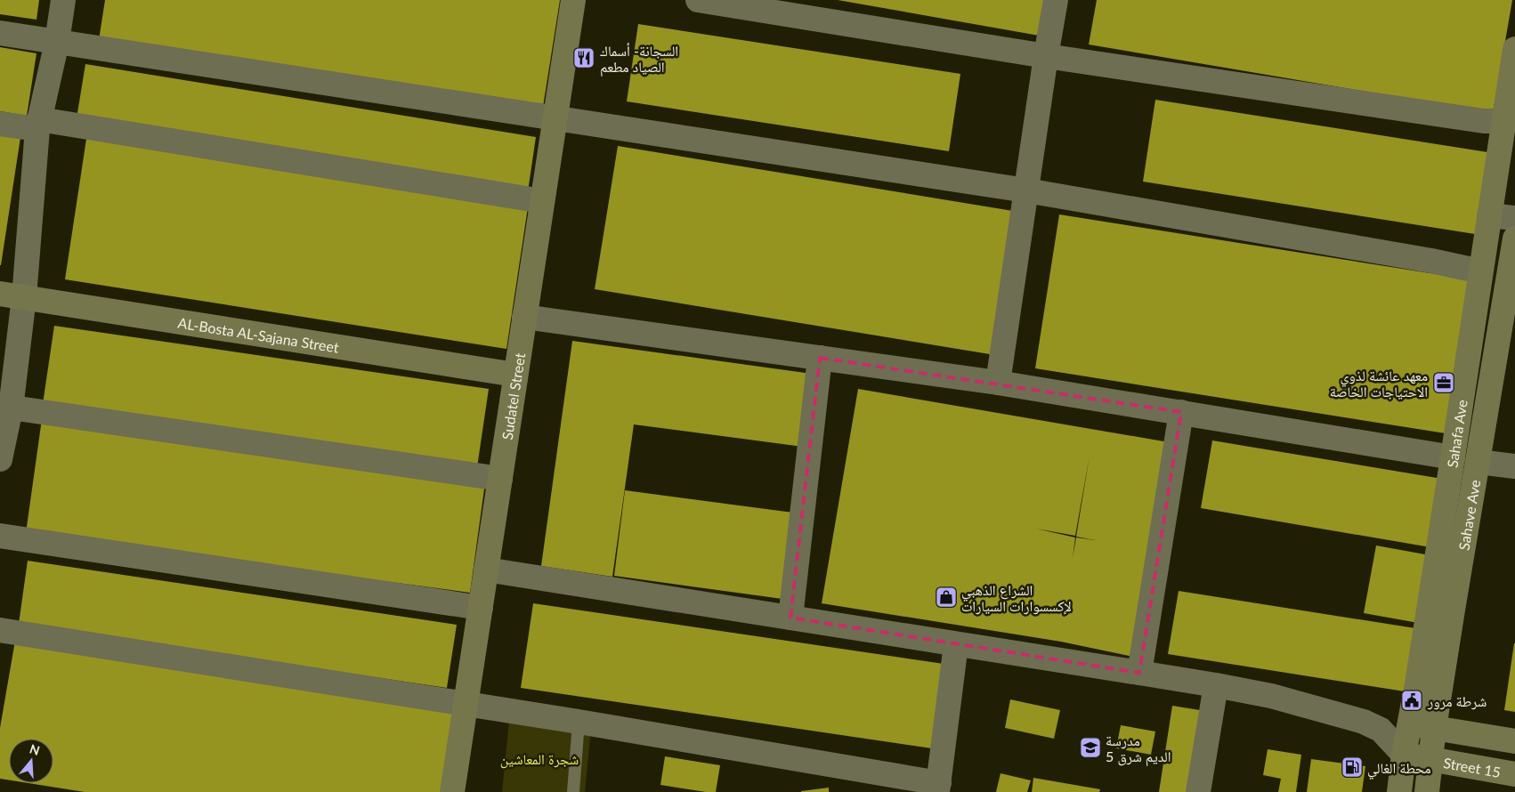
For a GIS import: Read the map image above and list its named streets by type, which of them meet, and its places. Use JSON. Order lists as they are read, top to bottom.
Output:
{
  "streets": {
    "street": [
      "AL-Bosta AL-Sajana Street",
      "Sudatel Street",
      "Sahafa Ave",
      "Sahave Ave",
      "Street 15"
    ]
  },
  "crossings": [
    ["AL-Bosta AL-Sajana Street", "Sudatel Street"],
    ["Sahafa Ave", "Street 15"],
    ["Sahave Ave", "Street 15"]
  ],
  "parks": ["شجرة المعاشين"],
  "places": {
    "restaurant": ["السجانة- أسماك الصياد مطعم"],
    "office": ["معهد عائشة لذوي الاحتياجات الخاصة"],
    "shop": ["الشراع الذهبي لإكسسوارات السيارات"],
    "public building": ["شرطة مرور"],
    "school or university": ["مدرسة الديم شرق 5"],
    "fuel station": ["محطة الغالي"]
  },
  "north": "top"
}
